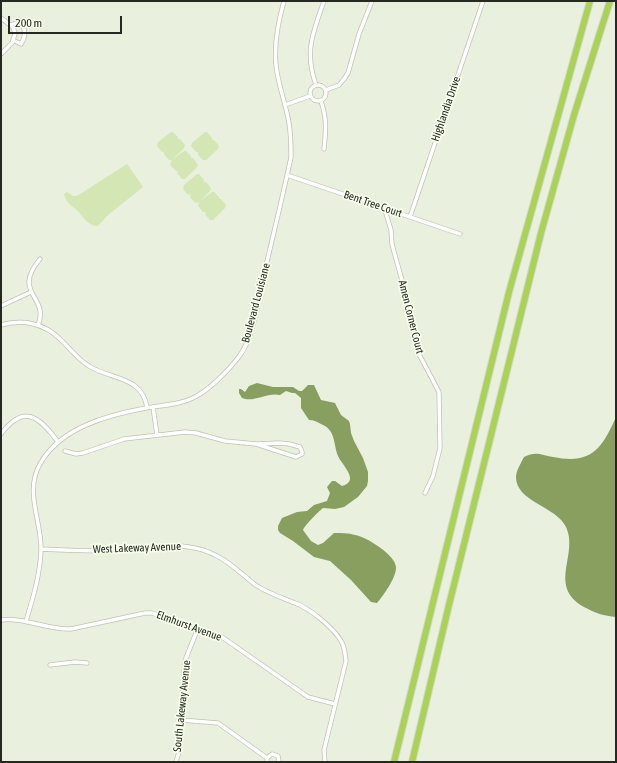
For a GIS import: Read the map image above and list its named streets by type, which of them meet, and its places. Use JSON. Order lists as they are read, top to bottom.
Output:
{
  "streets": {
    "street": [
      "Highlandia Drive",
      "Bent Tree Court",
      "Boulevard Louisiane",
      "Amen Corner Court",
      "West Lakeway Avenue",
      "Elmhurst Avenue",
      "South Lakeway Avenue"
    ]
  },
  "crossings": [
    ["Highlandia Drive", "Bent Tree Court"],
    ["Bent Tree Court", "Boulevard Louisiane"],
    ["Bent Tree Court", "Amen Corner Court"],
    ["Boulevard Louisiane", "West Lakeway Avenue"],
    ["Boulevard Louisiane", "Elmhurst Avenue"],
    ["West Lakeway Avenue", "Elmhurst Avenue"],
    ["Elmhurst Avenue", "South Lakeway Avenue"]
  ],
  "scale_bar": "200 m"
}
